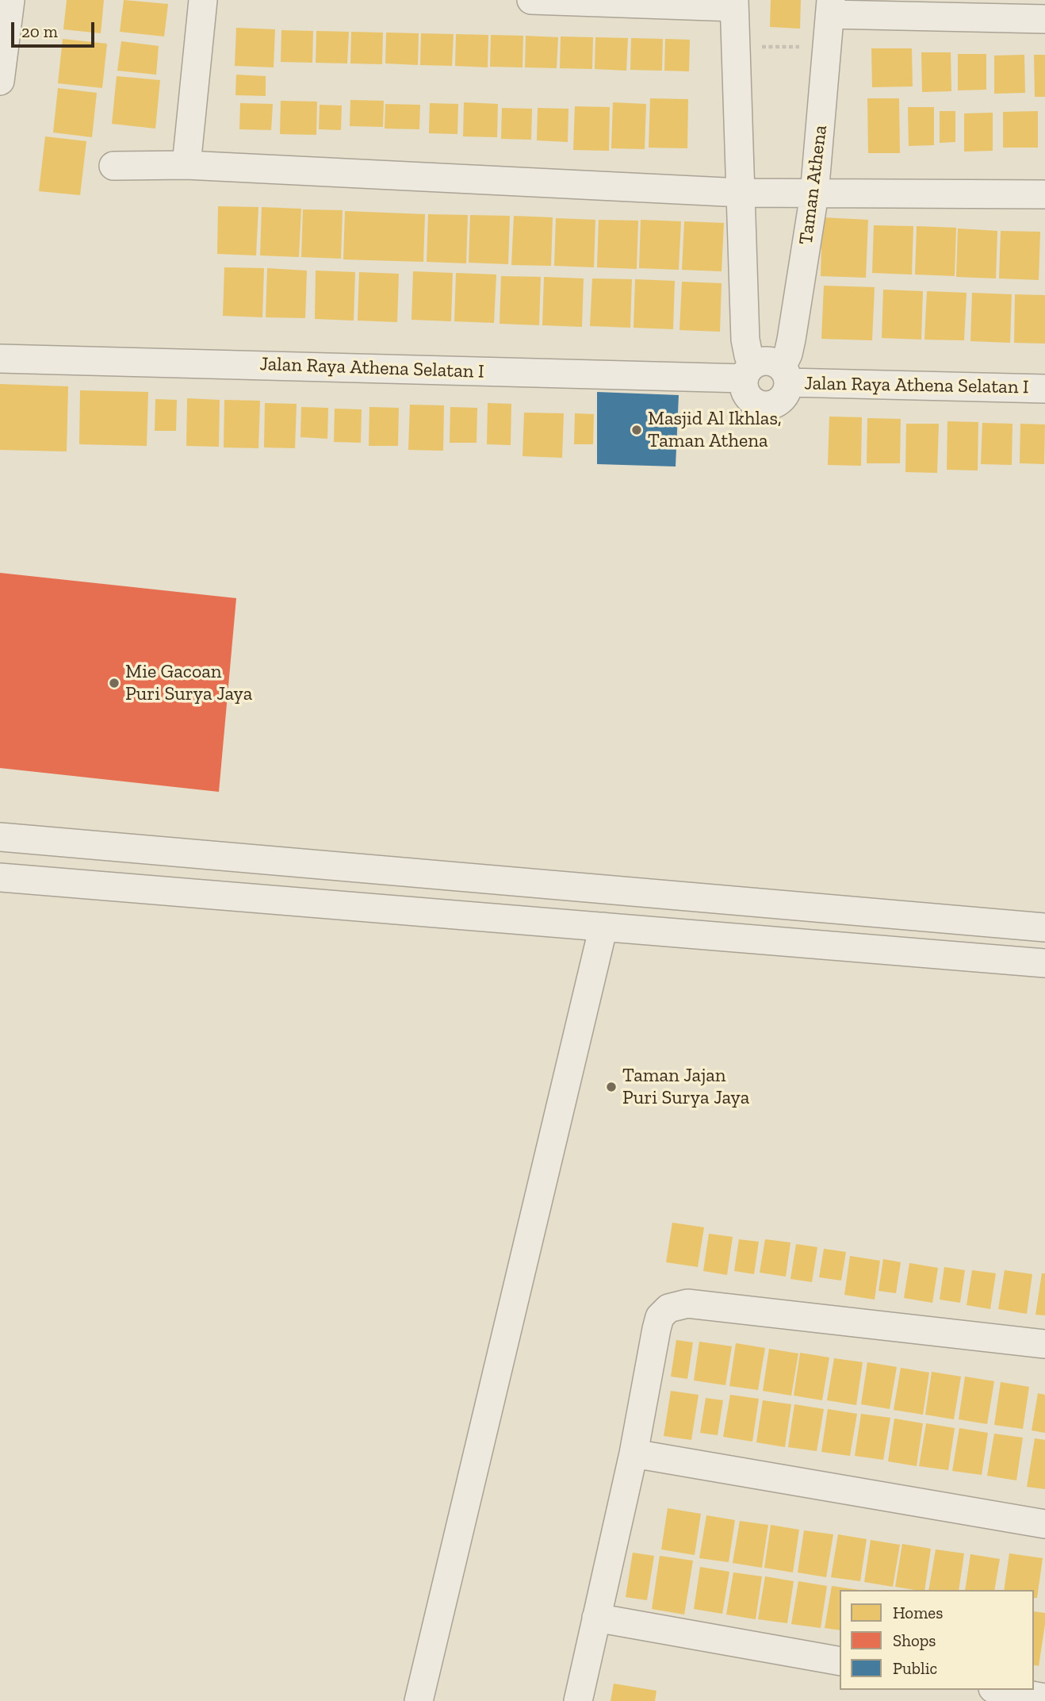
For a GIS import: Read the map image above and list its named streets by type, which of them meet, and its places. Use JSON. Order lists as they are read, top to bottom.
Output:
{
  "streets": {
    "street": ["Taman Athena", "Jalan Raya Athena Selatan I"]
  },
  "crossings": [
    ["Taman Athena", "Jalan Raya Athena Selatan I"]
  ],
  "places": ["Masjid Al Ikhlas, Taman Athena", "Mie Gacoan Puri Surya Jaya", "Taman Jajan Puri Surya Jaya"],
  "legend": ["Homes", "Shops", "Public"],
  "scale_bar": "20 m"
}
